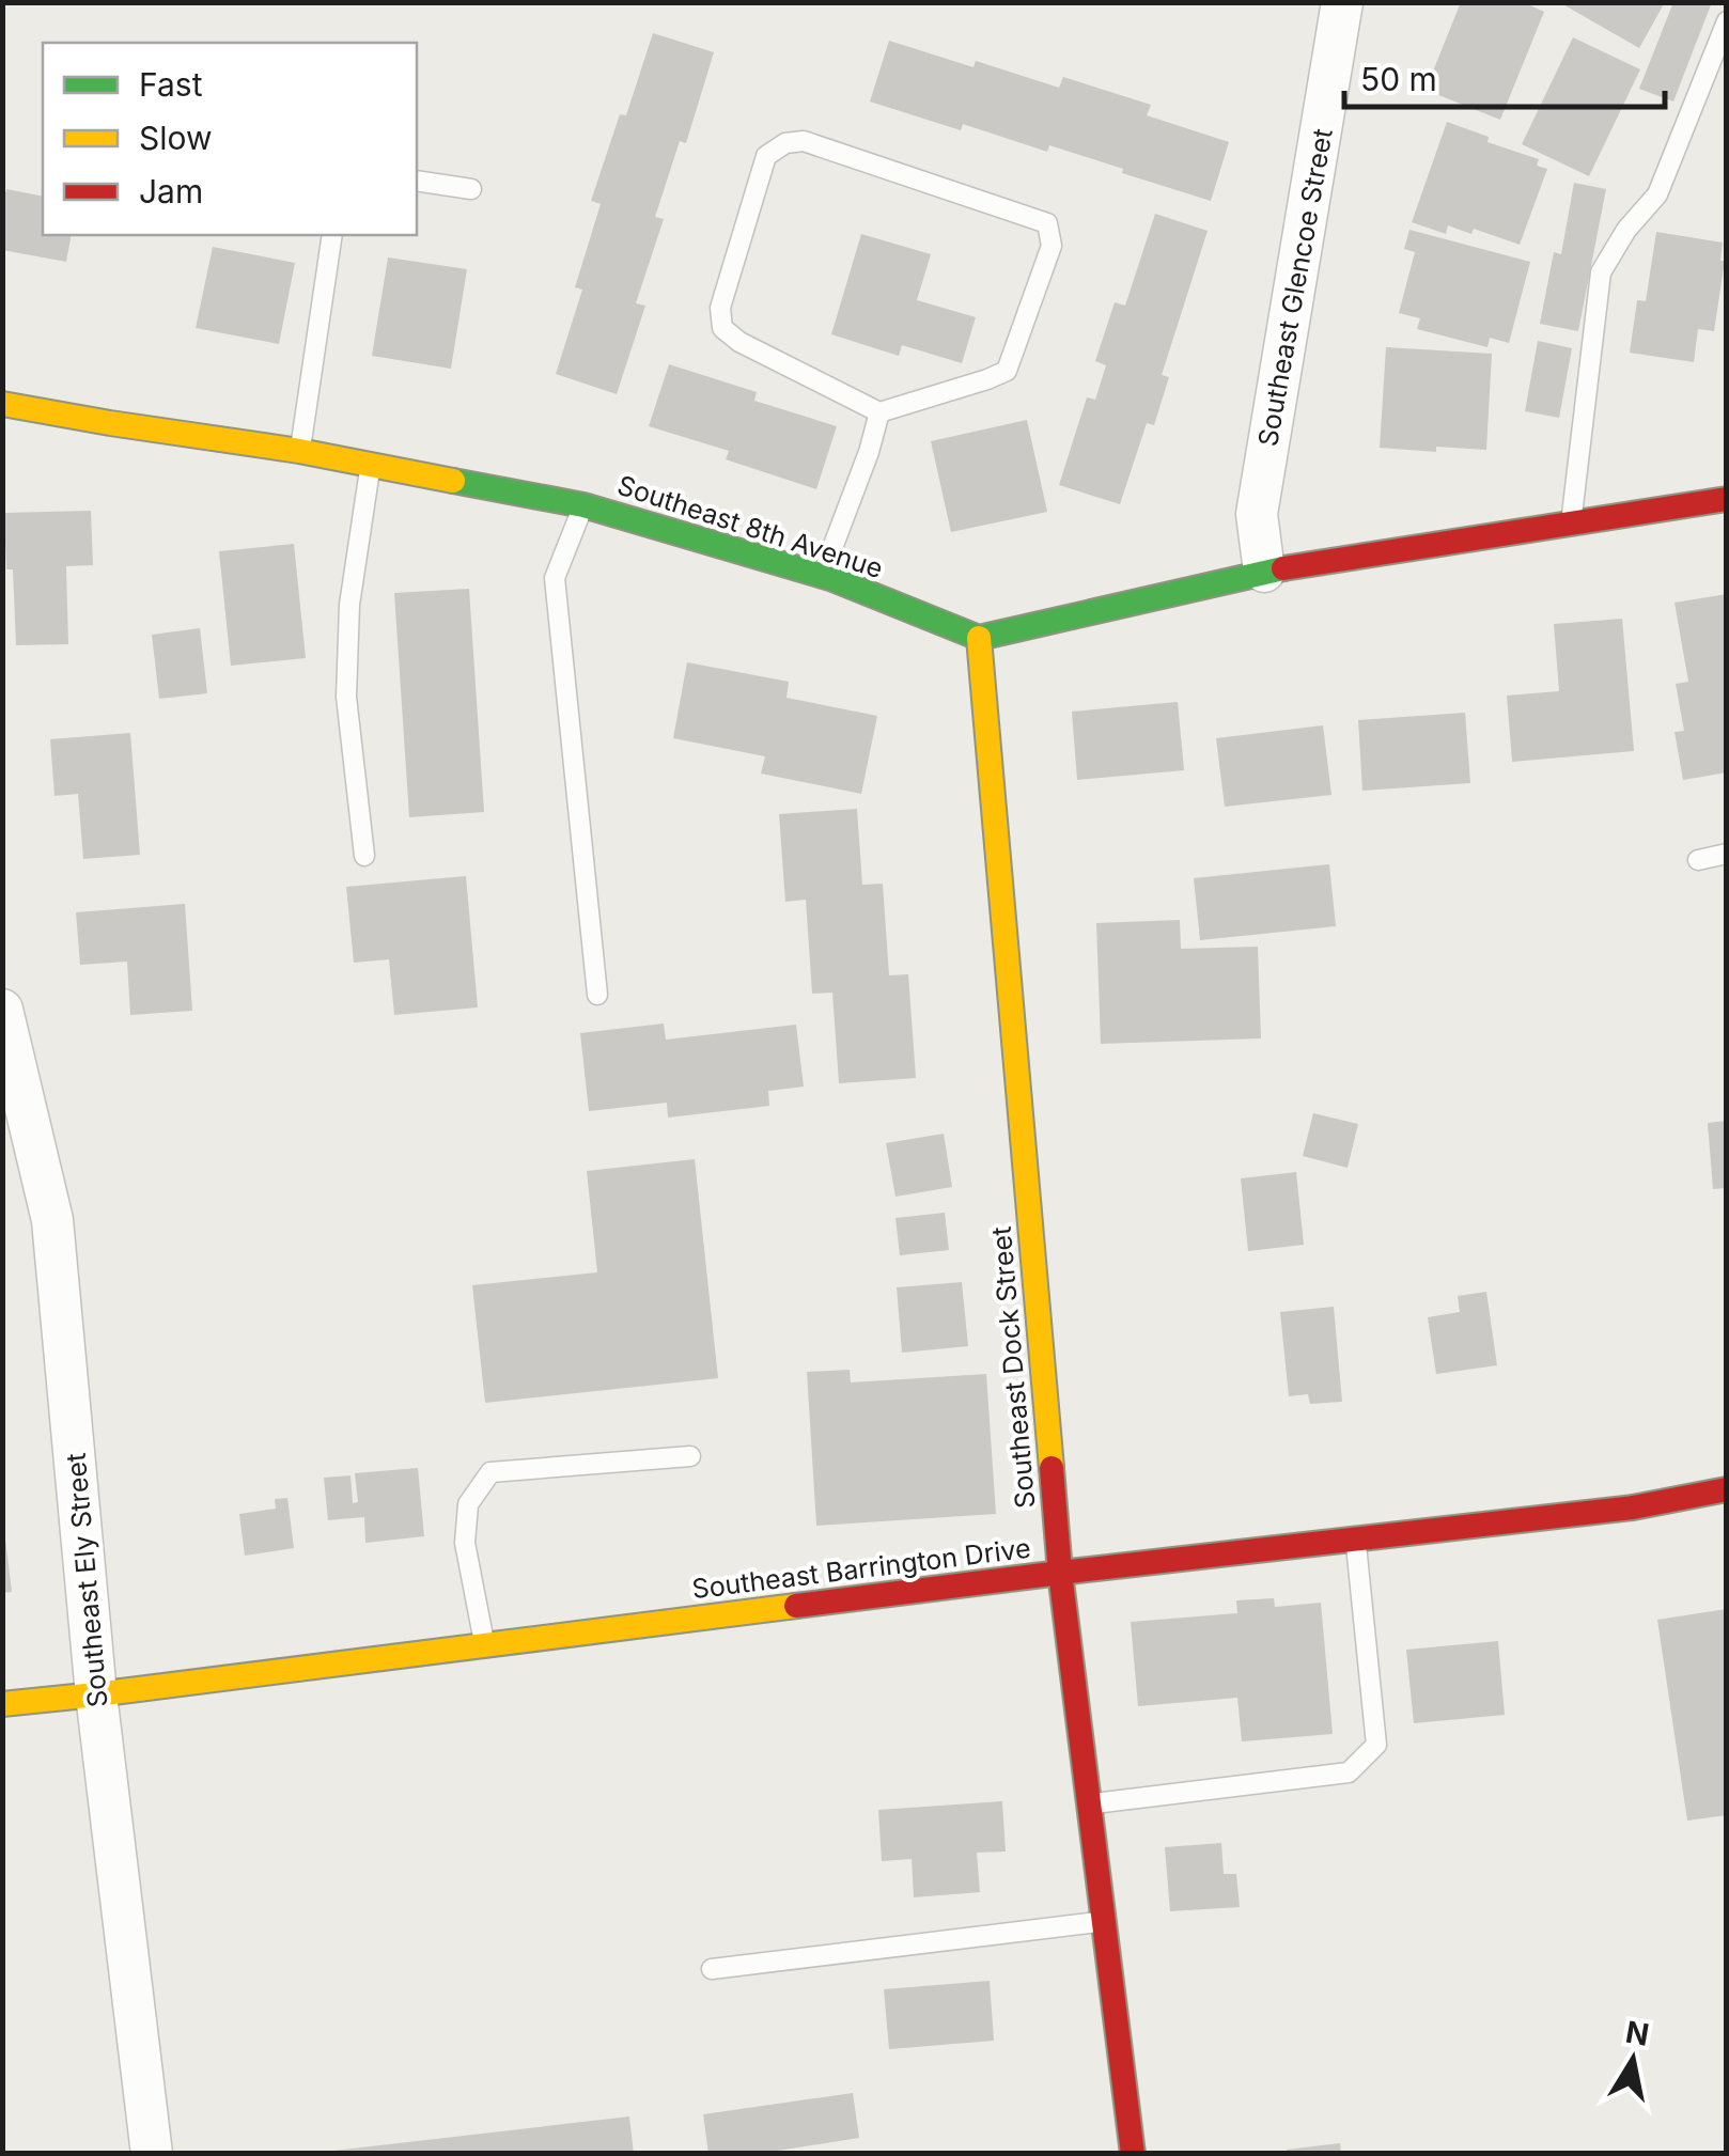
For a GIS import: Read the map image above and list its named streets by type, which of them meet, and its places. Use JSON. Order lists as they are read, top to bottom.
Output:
{
  "streets": {
    "street": [
      "Southeast Glencoe Street",
      "Southeast 8th Avenue",
      "Southeast Dock Street",
      "Southeast Barrington Drive",
      "Southeast Ely Street"
    ]
  },
  "crossings": [
    ["Southeast 8th Avenue", "Southeast Dock Street"],
    ["Southeast Dock Street", "Southeast Barrington Drive"],
    ["Southeast Barrington Drive", "Southeast Ely Street"]
  ],
  "legend": ["Fast", "Slow", "Jam"],
  "scale_bar": "50 m",
  "north": "top"
}
